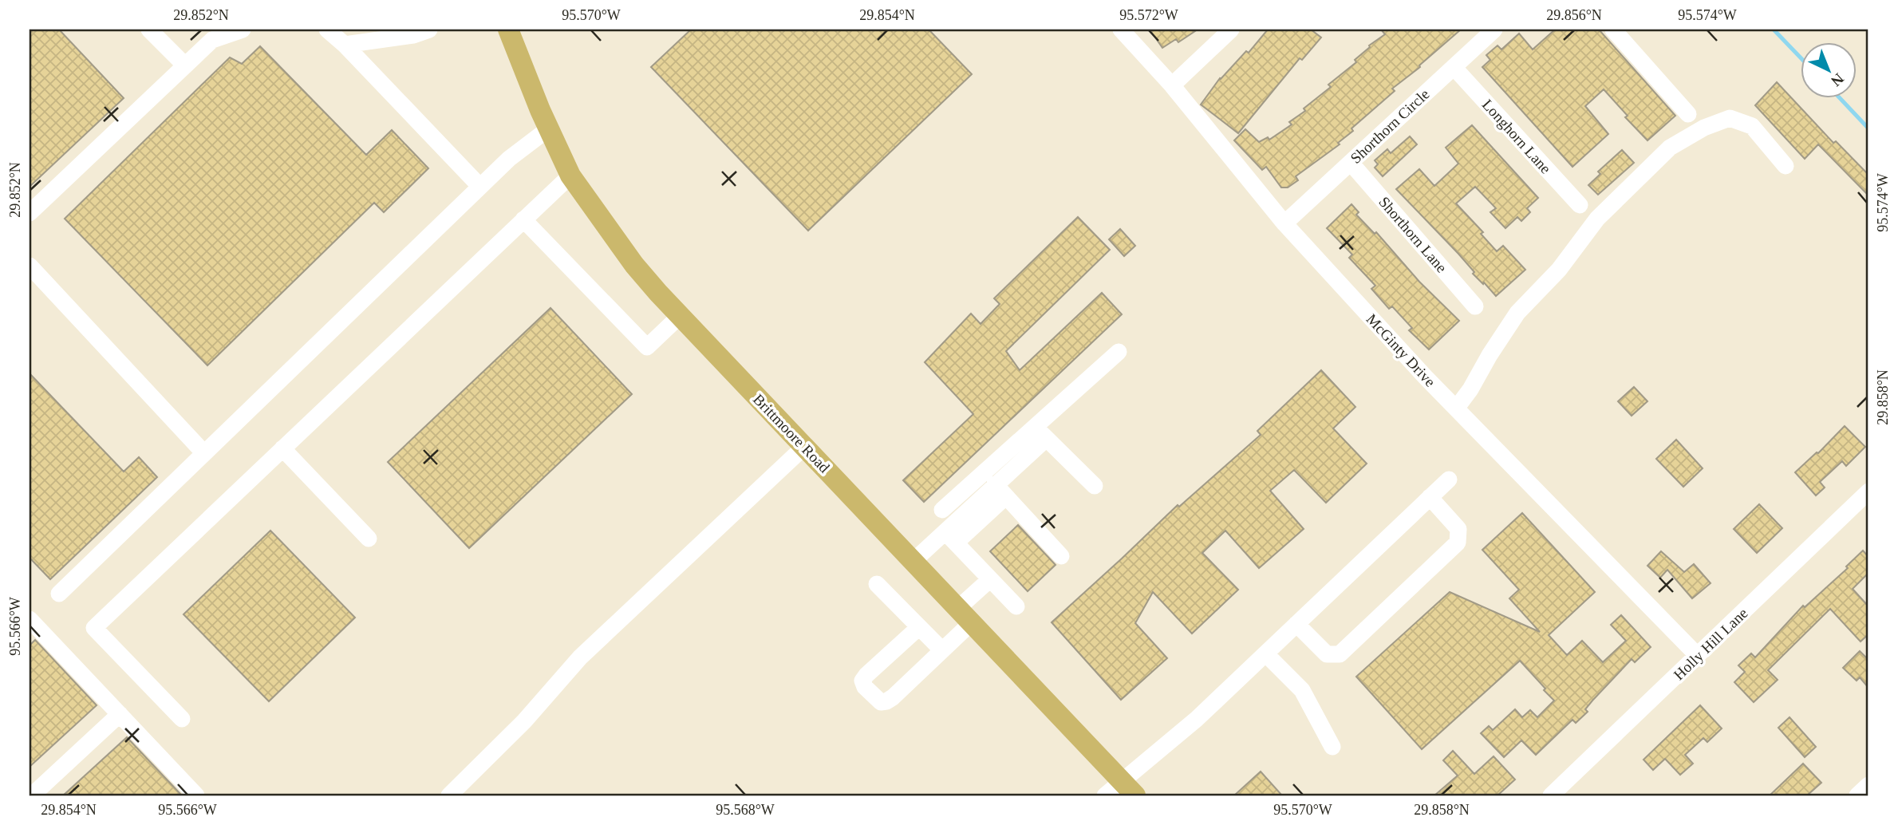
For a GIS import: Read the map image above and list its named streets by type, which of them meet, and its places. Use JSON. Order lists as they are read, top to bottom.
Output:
{
  "streets": {
    "main road": ["Brittmoore Road"],
    "street": [
      "Shorthorn Circle",
      "Longhorn Lane",
      "Shorthorn Lane",
      "McGinty Drive",
      "Holly Hill Lane"
    ]
  },
  "crossings": [
    ["Shorthorn Circle", "Longhorn Lane"],
    ["Shorthorn Circle", "Shorthorn Lane"],
    ["Shorthorn Circle", "McGinty Drive"],
    ["McGinty Drive", "Holly Hill Lane"]
  ],
  "north": "bottom right",
  "coordinates": [
    "29.852°N",
    "95.570°W",
    "29.854°N",
    "95.572°W",
    "29.856°N",
    "95.574°W",
    "29.858°N",
    "95.566°W",
    "95.568°W"
  ]
}
